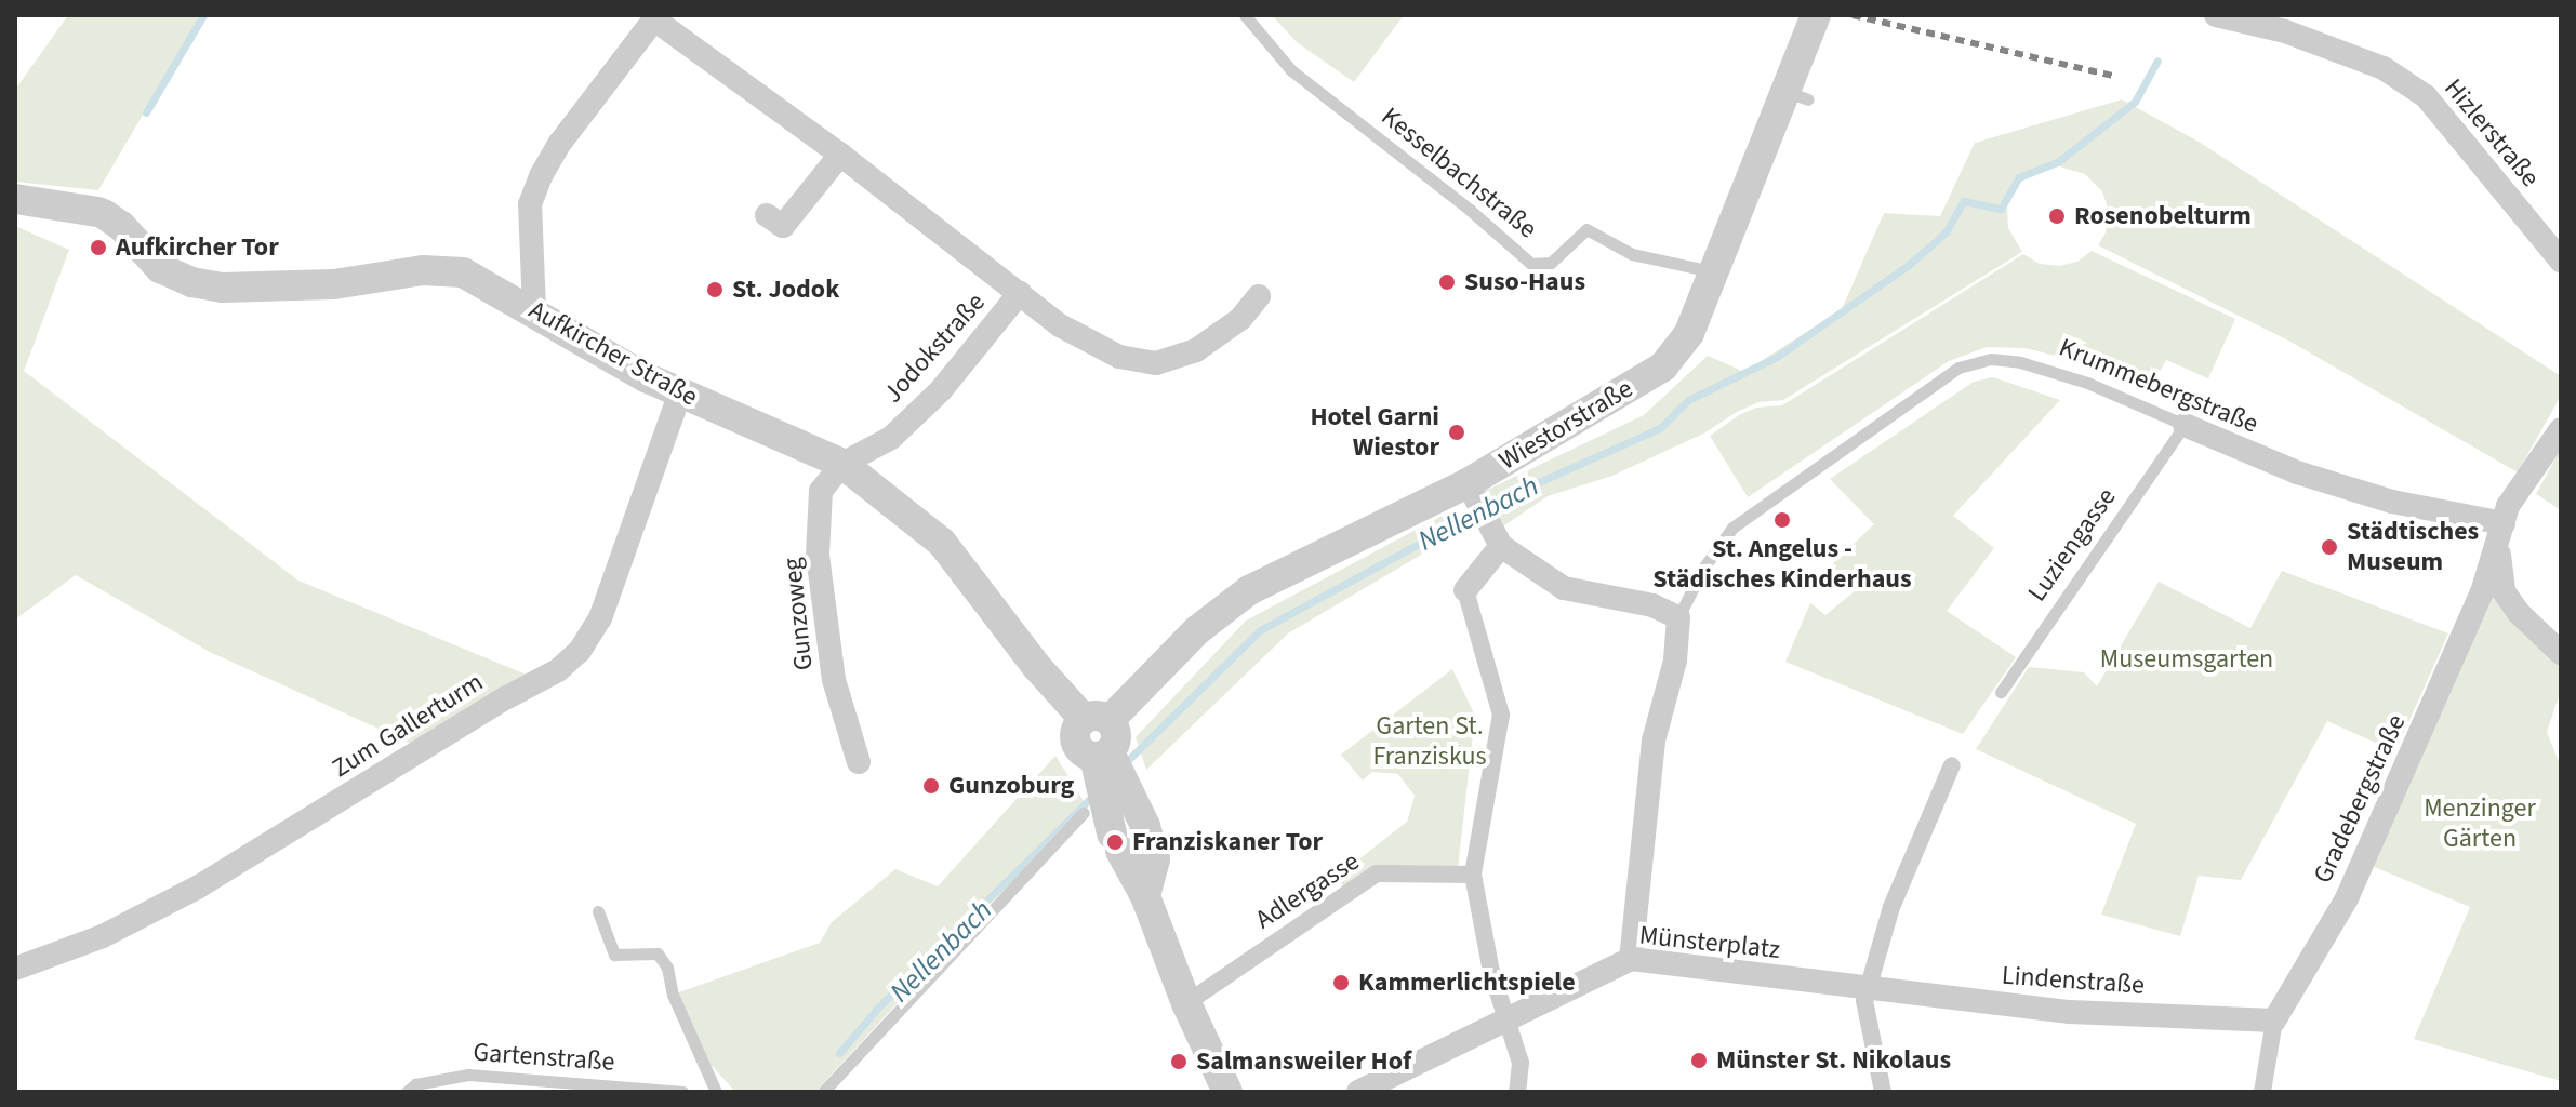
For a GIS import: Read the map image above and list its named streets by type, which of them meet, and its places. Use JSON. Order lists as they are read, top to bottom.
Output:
{
  "streets": {
    "street": [
      "Hizlerstraße",
      "Jodokstraße",
      "Aufkircher Straße",
      "Krummebergstraße",
      "Wiestorstraße",
      "Gunzoweg",
      "Zum Gallerturm",
      "Gradebergstraße",
      "Adlergasse",
      "Münsterplatz",
      "Lindenstraße"
    ],
    "lane": ["Kesselbachstraße", "Luziengasse", "Gartenstraße"]
  },
  "crossings": [
    ["Kesselbachstraße", "Wiestorstraße"],
    ["Jodokstraße", "Aufkircher Straße"],
    ["Jodokstraße", "Gunzoweg"],
    ["Aufkircher Straße", "Wiestorstraße"],
    ["Aufkircher Straße", "Gunzoweg"],
    ["Aufkircher Straße", "Zum Gallerturm"],
    ["Krummebergstraße", "Luziengasse"],
    ["Krummebergstraße", "Gradebergstraße"],
    ["Krummebergstraße", "Münsterplatz"],
    ["Gradebergstraße", "Lindenstraße"],
    ["Münsterplatz", "Lindenstraße"]
  ],
  "water": ["Nellenbach"],
  "parks": ["Museumsgarten", "Garten St. Franziskus", "Menzinger Gärten"],
  "places": [
    "Rosenobelturm",
    "Aufkircher Tor",
    "Suso-Haus",
    "St. Jodok",
    "Hotel Garni Wiestor",
    "St. Angelus - Städisches Kinderhaus",
    "Städtisches Museum",
    "Gunzoburg",
    "Franziskaner Tor",
    "Kammerlichtspiele",
    "Münster St. Nikolaus",
    "Salmansweiler Hof"
  ]
}
